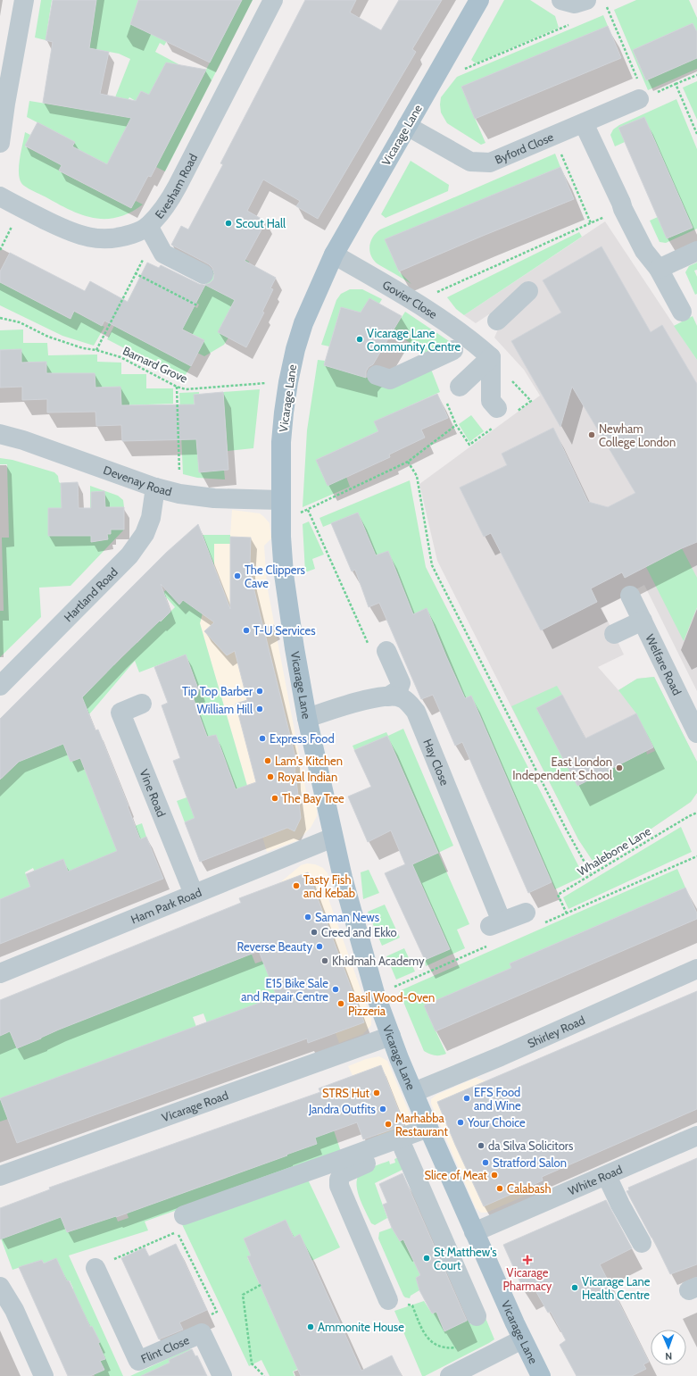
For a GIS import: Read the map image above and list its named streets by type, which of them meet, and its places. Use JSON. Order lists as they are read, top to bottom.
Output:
{
  "streets": {
    "main road": ["Vicarage Lane"],
    "street": [
      "Byford Close",
      "Evesham Road",
      "Govier Close",
      "Devenay Road",
      "Hartland Road",
      "Welfare Road",
      "Hay Close",
      "Vine Road",
      "Ham Park Road",
      "Shirley Road",
      "Vicarage Road",
      "White Road",
      "Flint Close"
    ],
    "path": ["Barnard Grove", "Whalebone Lane"]
  },
  "crossings": [
    ["Vicarage Lane", "Byford Close"],
    ["Vicarage Lane", "Govier Close"],
    ["Vicarage Lane", "Barnard Grove"],
    ["Vicarage Lane", "Devenay Road"],
    ["Vicarage Lane", "Hay Close"],
    ["Vicarage Lane", "Ham Park Road"],
    ["Vicarage Lane", "Shirley Road"],
    ["Vicarage Lane", "Vicarage Road"],
    ["Vicarage Lane", "White Road"],
    ["Devenay Road", "Hartland Road"],
    ["Vine Road", "Ham Park Road"]
  ],
  "places": {
    "other": [
      "Scout Hall",
      "Vicarage Lane Community Centre",
      "Newham College London",
      "The Clippers Cave",
      "T-U Services",
      "Tip Top Barber",
      "William Hill",
      "Express Food",
      "Lam's Kitchen",
      "East London Independent School",
      "Royal Indian",
      "The Bay Tree",
      "Tasty Fish and Kebab",
      "Saman News",
      "Creed and Ekko",
      "Reverse Beauty",
      "Khidmah Academy",
      "E15 Bike Sale and Repair Centre",
      "Basil Wood-Oven Pizzeria",
      "STRS Hut",
      "EFS Food and Wine",
      "Jandra Outfits",
      "Your Choice",
      "Marhabba Restaurant",
      "da Silva Solicitors",
      "Stratford Salon",
      "Slice of Meat",
      "Calabash",
      "St Matthew's Court",
      "Vicarage Lane Health Centre",
      "Ammonite House"
    ],
    "health": ["Vicarage Pharmacy"]
  },
  "north": "bottom"
}
